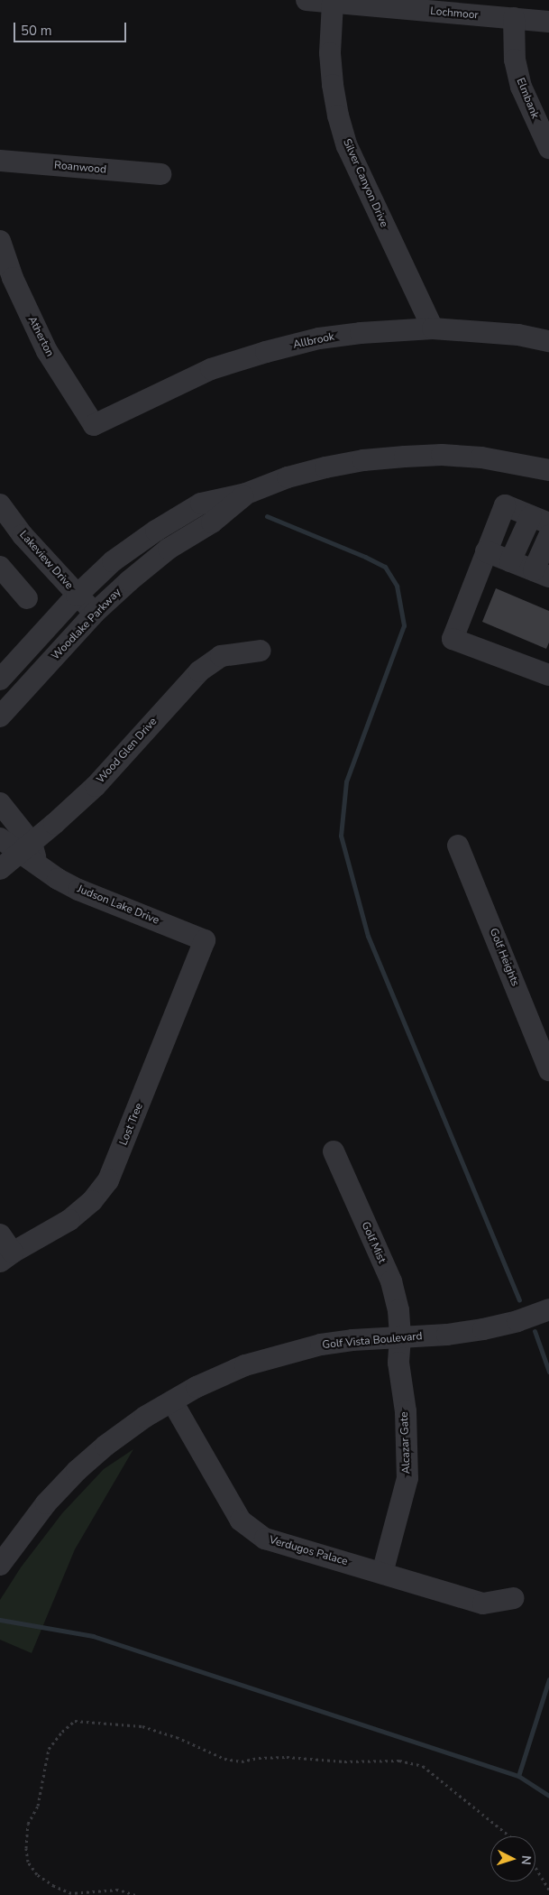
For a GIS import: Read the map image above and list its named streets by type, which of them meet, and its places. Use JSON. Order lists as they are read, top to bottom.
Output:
{
  "streets": {
    "street": [
      "Lochmoor",
      "Elmbank",
      "Roanwood",
      "Silver Canyon Drive",
      "Atherton",
      "Allbrook",
      "Lakeview Drive",
      "Woodlake Parkway",
      "Wood Glen Drive",
      "Judson Lake Drive",
      "Golf Heights",
      "Lost Tree",
      "Golf Mist",
      "Golf Vista Boulevard",
      "Alcazar Gate",
      "Verdugos Palace"
    ]
  },
  "crossings": [
    ["Lochmoor", "Elmbank"],
    ["Lochmoor", "Silver Canyon Drive"],
    ["Silver Canyon Drive", "Allbrook"],
    ["Atherton", "Allbrook"],
    ["Lakeview Drive", "Woodlake Parkway"],
    ["Wood Glen Drive", "Judson Lake Drive"],
    ["Judson Lake Drive", "Lost Tree"],
    ["Golf Mist", "Golf Vista Boulevard"],
    ["Golf Mist", "Alcazar Gate"],
    ["Golf Vista Boulevard", "Alcazar Gate"],
    ["Golf Vista Boulevard", "Verdugos Palace"],
    ["Alcazar Gate", "Verdugos Palace"]
  ],
  "scale_bar": "50 m",
  "north": "right"
}
